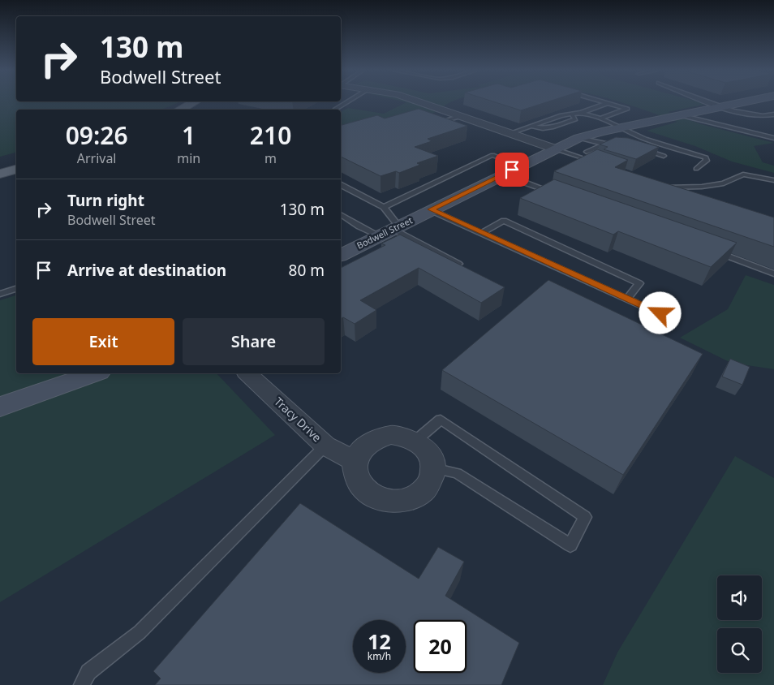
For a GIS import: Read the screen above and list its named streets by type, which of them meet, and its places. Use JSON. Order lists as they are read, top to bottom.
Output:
{
  "streets": {
    "street": ["Bodwell Street", "Tracy Drive"]
  },
  "page": {
    "turn": ["130 m", "Bodwell Street"],
    "eta": [
      "09:26",
      "Arrival",
      "1",
      "min",
      "210",
      "m"
    ],
    "list": [
      {
        "name": "Turn right",
        "note": "Bodwell Street",
        "value": "130 m"
      },
      {
        "name": "Arrive at destination",
        "value": "80 m"
      }
    ],
    "buttons": ["Exit", "Share"],
    "speed": "12 km/h",
    "limit": "20"
  }
}
